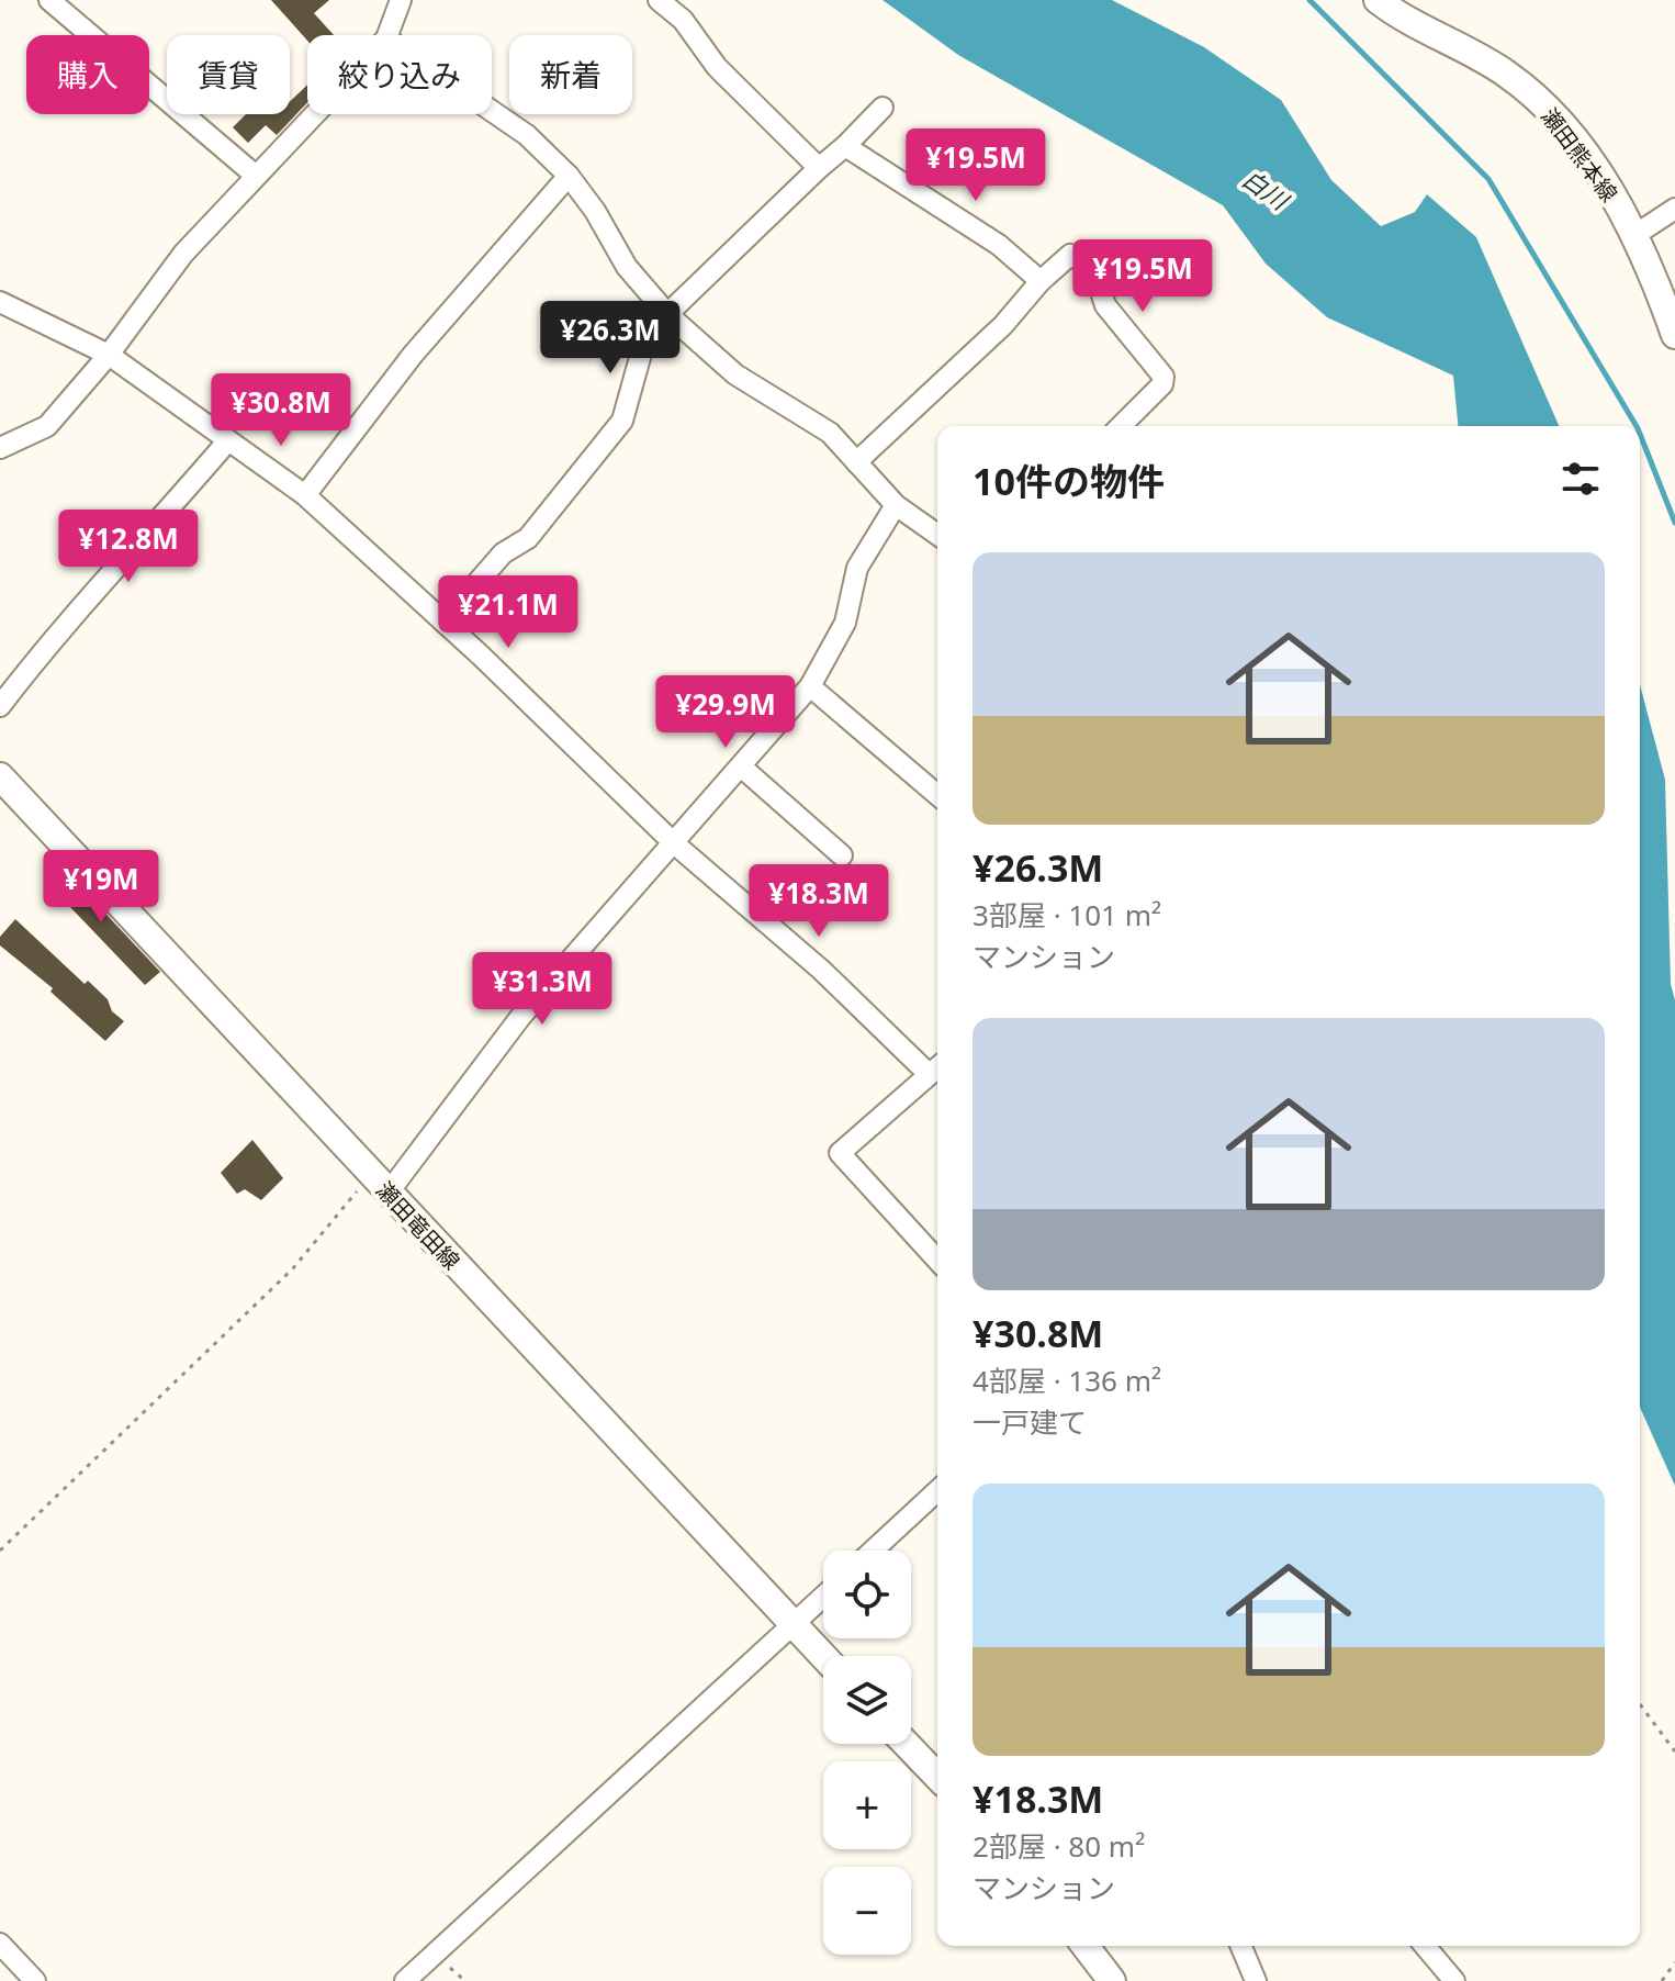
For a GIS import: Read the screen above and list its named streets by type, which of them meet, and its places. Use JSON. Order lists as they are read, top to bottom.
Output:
{
  "streets": {
    "main road": ["瀬田熊本線", "瀬田竜田線"]
  },
  "water": ["白川"],
  "page": {
    "chip": [
      "購入",
      "賃貸",
      "絞り込み",
      "新着"
    ],
    "price": [
      "¥19.5M",
      "¥19.5M",
      "¥26.3M",
      "¥30.8M",
      "¥12.8M",
      "¥21.1M",
      "¥29.9M",
      "¥19M",
      "¥18.3M",
      "¥31.3M"
    ],
    "heading": "10件の物件",
    "list": [
      {
        "name": "¥26.3M",
        "note": "3部屋 · 101 m² · マンション"
      },
      {
        "name": "¥30.8M",
        "note": "4部屋 · 136 m² · 一戸建て"
      },
      {
        "name": "¥18.3M",
        "note": "2部屋 · 80 m² · マンション"
      }
    ],
    "map_buttons": ["+", "−"]
  }
}
